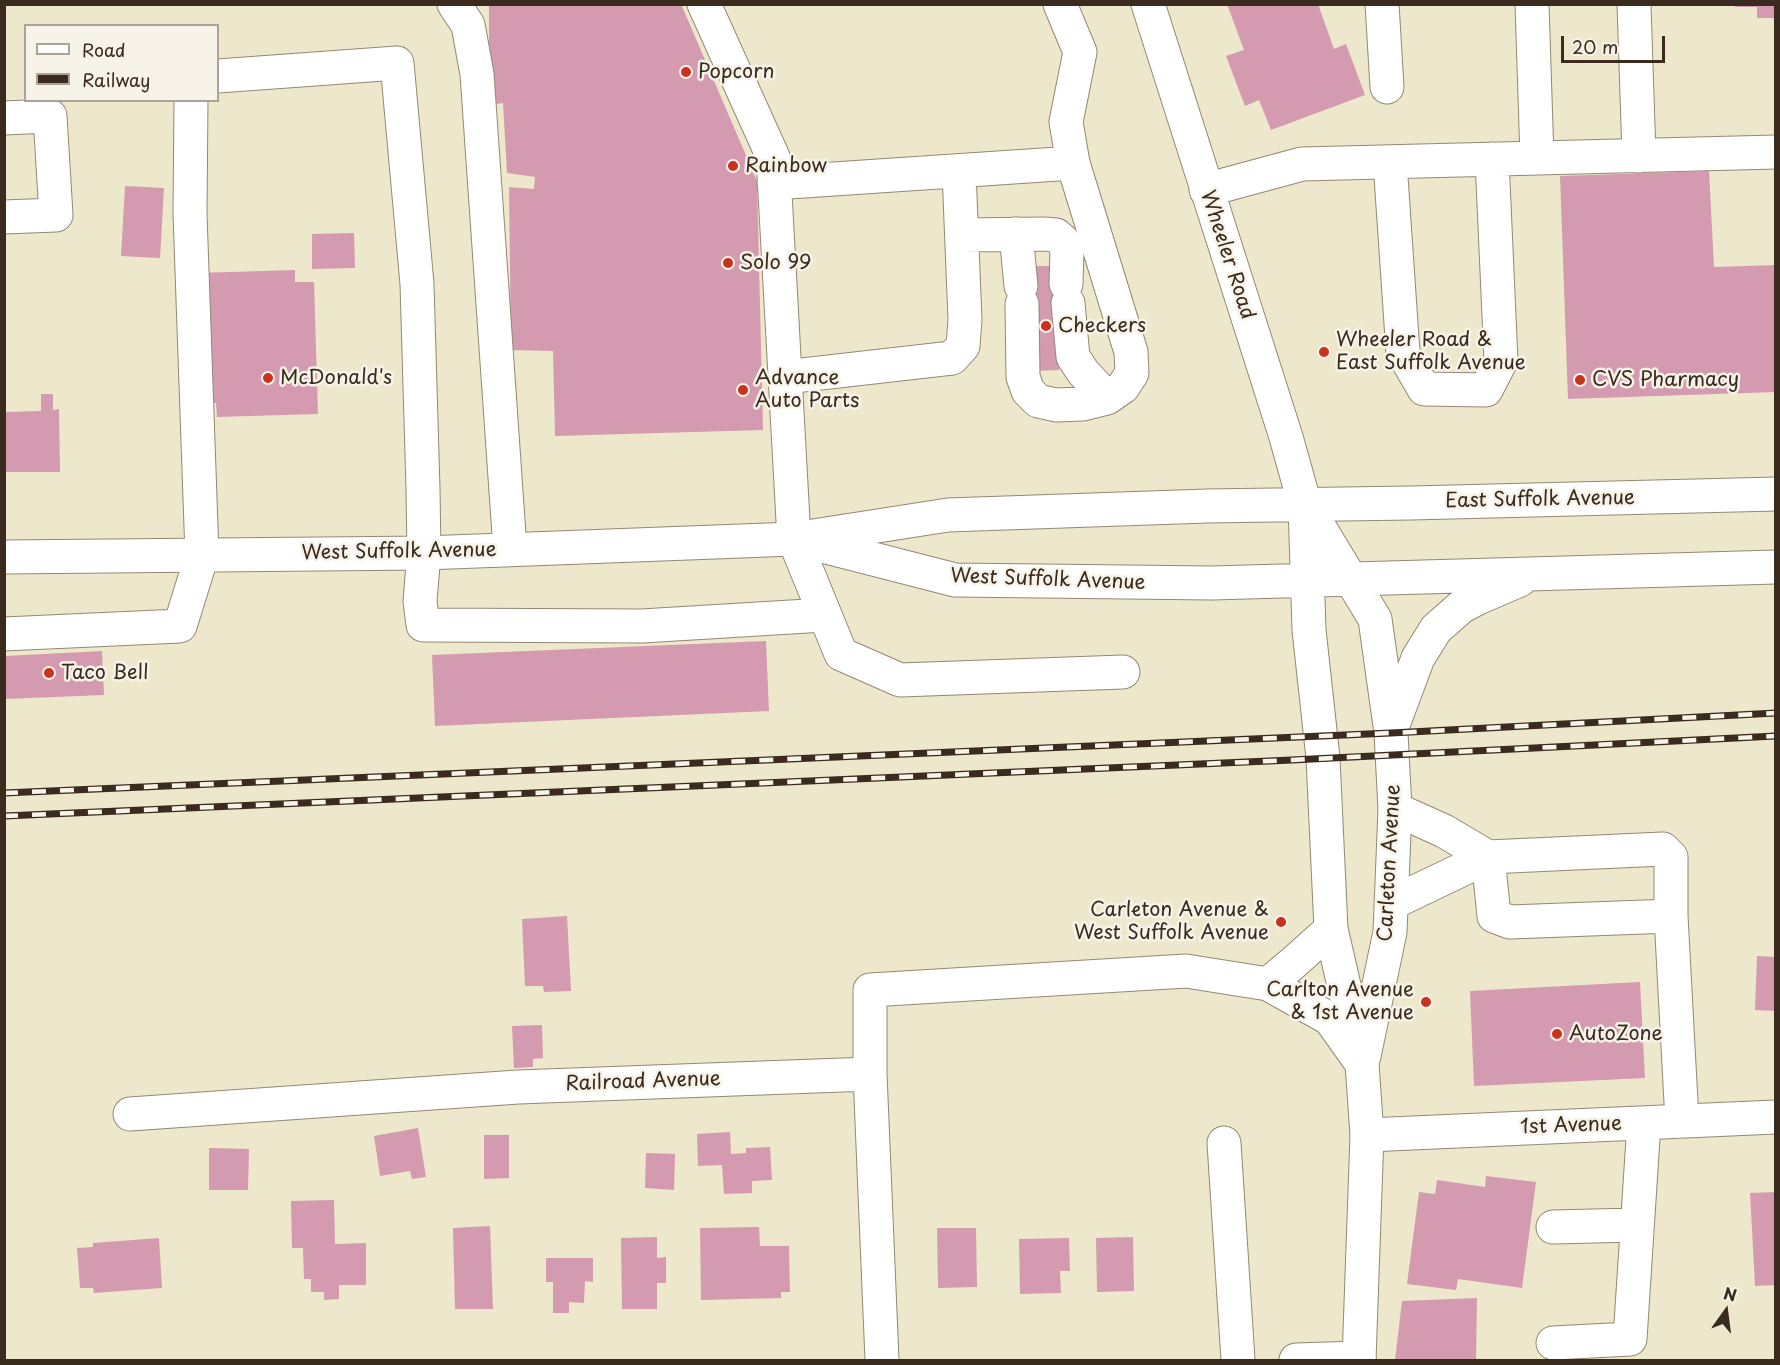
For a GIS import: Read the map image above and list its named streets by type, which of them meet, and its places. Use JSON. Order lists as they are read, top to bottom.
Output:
{
  "streets": {
    "main road": [
      "Wheeler Road",
      "East Suffolk Avenue",
      "West Suffolk Avenue",
      "Carleton Avenue",
      "Railroad Avenue",
      "1st Avenue"
    ]
  },
  "crossings": [
    ["Wheeler Road", "East Suffolk Avenue"],
    ["Wheeler Road", "West Suffolk Avenue"],
    ["Wheeler Road", "Carleton Avenue"],
    ["East Suffolk Avenue", "West Suffolk Avenue"],
    ["Carleton Avenue", "1st Avenue"]
  ],
  "places": [
    "Popcorn",
    "Rainbow",
    "Solo 99",
    "Checkers",
    "Wheeler Road & East Suffolk Avenue",
    "McDonald's",
    "CVS Pharmacy",
    "Advance Auto Parts",
    "Taco Bell",
    "Carleton Avenue & West Suffolk Avenue",
    "Carlton Avenue & 1st Avenue",
    "AutoZone"
  ],
  "legend": ["Road", "Railway"],
  "scale_bar": "20 m",
  "north": "top"
}
